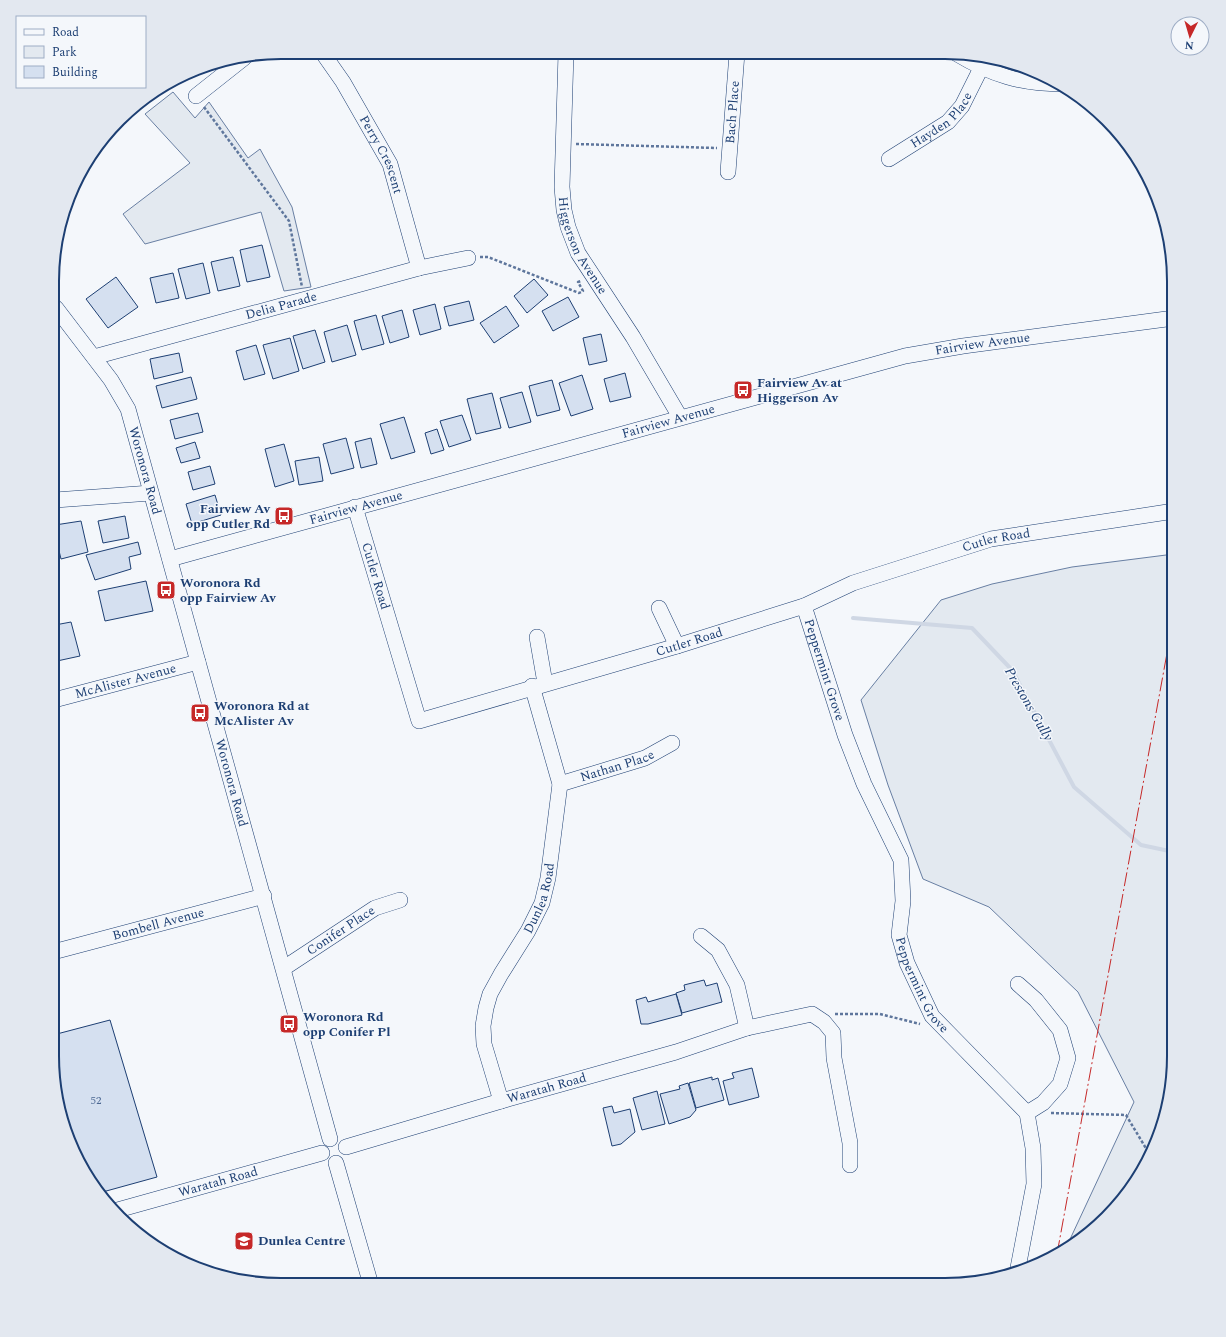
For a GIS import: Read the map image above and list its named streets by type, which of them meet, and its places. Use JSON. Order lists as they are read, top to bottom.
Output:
{
  "streets": {
    "street": [
      "Bach Place",
      "Hayden Place",
      "Perry Crescent",
      "Higgerson Avenue",
      "Delia Parade",
      "Fairview Avenue",
      "Woronora Road",
      "Cutler Road",
      "Peppermint Grove",
      "McAlister Avenue",
      "Nathan Place",
      "Dunlea Road",
      "Bombell Avenue",
      "Conifer Place",
      "Waratah Road"
    ]
  },
  "crossings": [
    ["Perry Crescent", "Delia Parade"],
    ["Higgerson Avenue", "Fairview Avenue"],
    ["Delia Parade", "Woronora Road"],
    ["Fairview Avenue", "Woronora Road"],
    ["Fairview Avenue", "Cutler Road"],
    ["Woronora Road", "McAlister Avenue"],
    ["Woronora Road", "Bombell Avenue"],
    ["Woronora Road", "Conifer Place"],
    ["Woronora Road", "Waratah Road"],
    ["Cutler Road", "Peppermint Grove"],
    ["Cutler Road", "Dunlea Road"],
    ["Nathan Place", "Dunlea Road"],
    ["Dunlea Road", "Waratah Road"]
  ],
  "water": ["Prestons Gully"],
  "places": {
    "bus stop": [
      "Fairview Av at Higgerson Av",
      "Fairview Av opp Cutler Rd",
      "Woronora Rd opp Fairview Av",
      "Woronora Rd at McAlister Av",
      "Woronora Rd opp Conifer Pl"
    ],
    "school or university": ["Dunlea Centre"]
  },
  "house_numbers": ["52"],
  "legend": ["Road", "Park", "Building"],
  "north": "bottom"
}
